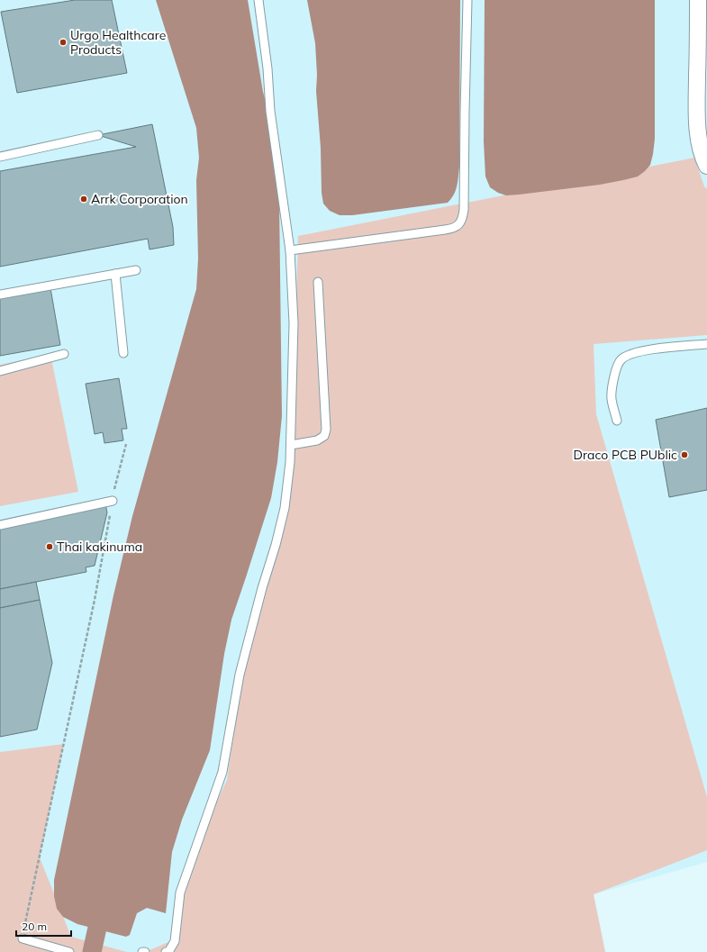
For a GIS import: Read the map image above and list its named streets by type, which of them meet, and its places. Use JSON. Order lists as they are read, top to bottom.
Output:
{
  "places": [
    "Urgo Healthcare Products",
    "Arrk Corporation",
    "Draco PCB PUblic",
    "Thai kakinuma"
  ],
  "scale_bar": "20 m"
}
